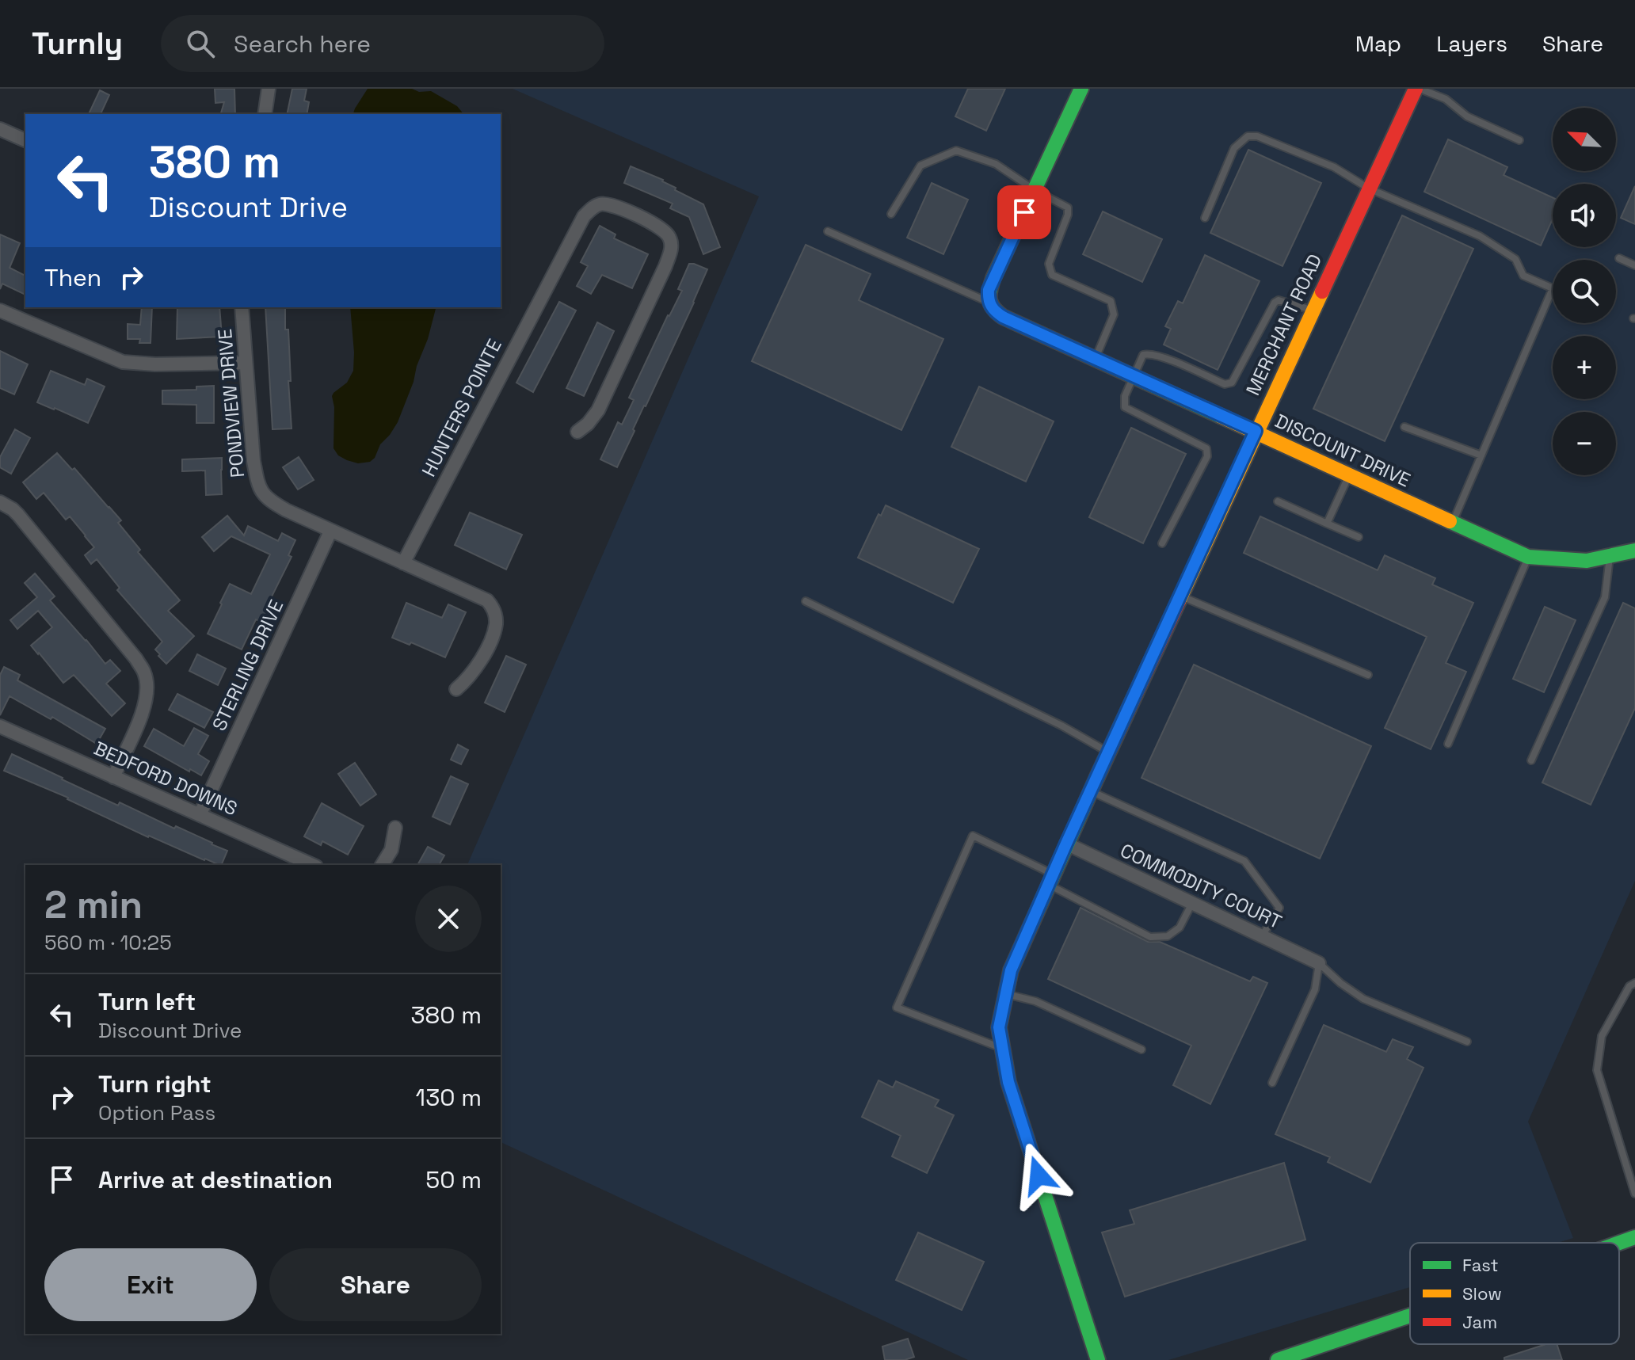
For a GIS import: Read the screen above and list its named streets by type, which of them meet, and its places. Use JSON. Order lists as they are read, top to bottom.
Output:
{
  "streets": {
    "main road": ["MERCHANT ROAD", "DISCOUNT DRIVE"],
    "street": [
      "PONDVIEW DRIVE",
      "HUNTERS POINTE",
      "STERLING DRIVE",
      "BEDFORD DOWNS",
      "COMMODITY COURT"
    ]
  },
  "crossings": [
    ["MERCHANT ROAD", "DISCOUNT DRIVE"],
    ["MERCHANT ROAD", "COMMODITY COURT"],
    ["PONDVIEW DRIVE", "STERLING DRIVE"],
    ["STERLING DRIVE", "BEDFORD DOWNS"]
  ],
  "legend": ["Fast", "Slow", "Jam"],
  "north": "top left",
  "page": {
    "header": "Turnly",
    "search": "Search here",
    "nav": ["Map", "Layers", "Share"],
    "map_buttons": ["+", "−"],
    "turn": ["380 m", "Discount Drive"],
    "then": "Then",
    "heading": ["2 min", "560 m · 10:25"],
    "list": [
      {
        "name": "Turn left",
        "note": "Discount Drive",
        "value": "380 m"
      },
      {
        "name": "Turn right",
        "note": "Option Pass",
        "value": "130 m"
      },
      {
        "name": "Arrive at destination",
        "value": "50 m"
      }
    ],
    "buttons": ["Exit", "Share"]
  }
}
